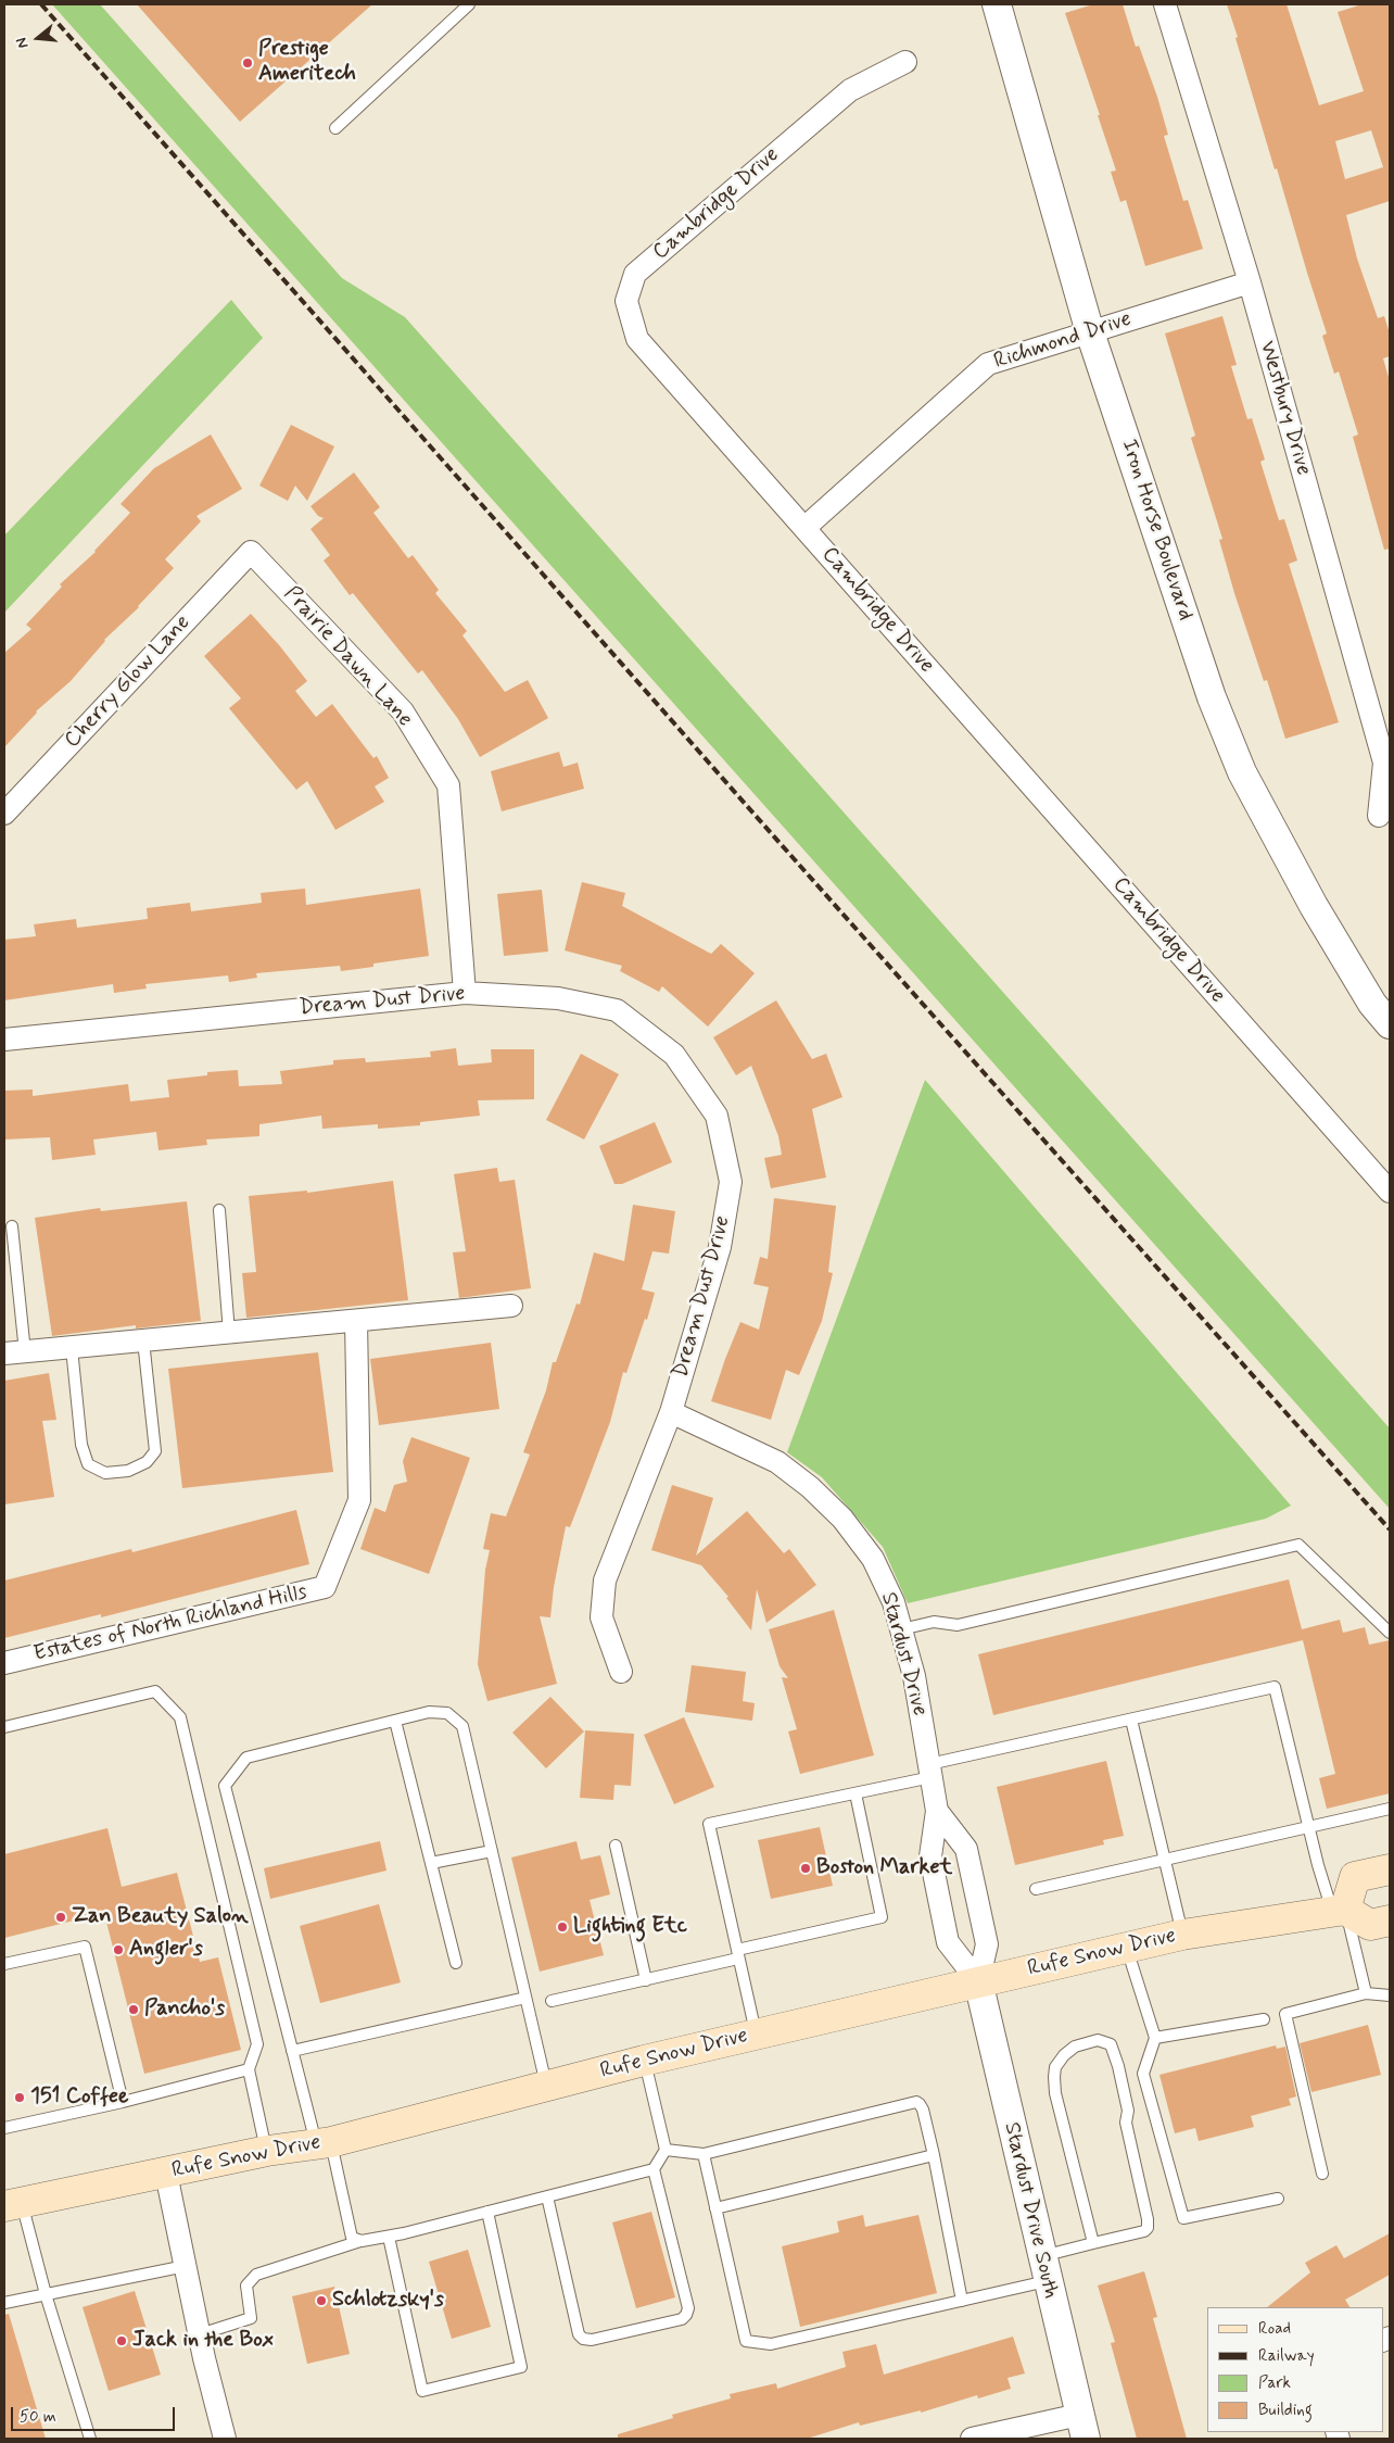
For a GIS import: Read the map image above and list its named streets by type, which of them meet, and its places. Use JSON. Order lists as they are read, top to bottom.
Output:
{
  "streets": {
    "main road": ["Rufe Snow Drive"],
    "street": [
      "Cambridge Drive",
      "Richmond Drive",
      "Westbury Drive",
      "Iron Horse Boulevard",
      "Prairie Dawn Lane",
      "Cherry Glow Lane",
      "Dream Dust Drive",
      "Estates of North Richland Hills",
      "Stardust Drive",
      "Stardust Drive South"
    ]
  },
  "crossings": [
    ["Cambridge Drive", "Richmond Drive"],
    ["Richmond Drive", "Westbury Drive"],
    ["Richmond Drive", "Iron Horse Boulevard"],
    ["Prairie Dawn Lane", "Cherry Glow Lane"],
    ["Prairie Dawn Lane", "Dream Dust Drive"],
    ["Dream Dust Drive", "Stardust Drive"],
    ["Stardust Drive", "Rufe Snow Drive"],
    ["Stardust Drive", "Stardust Drive South"],
    ["Rufe Snow Drive", "Stardust Drive South"]
  ],
  "places": [
    "Prestige Ameritech",
    "Boston Market",
    "Zan Beauty Salon",
    "Lighting Etc",
    "Angler's",
    "Pancho's",
    "151 Coffee",
    "Schlotzsky's",
    "Jack in the Box"
  ],
  "legend": [
    "Road",
    "Railway",
    "Park",
    "Building"
  ],
  "scale_bar": "50 m",
  "north": "left"
}
